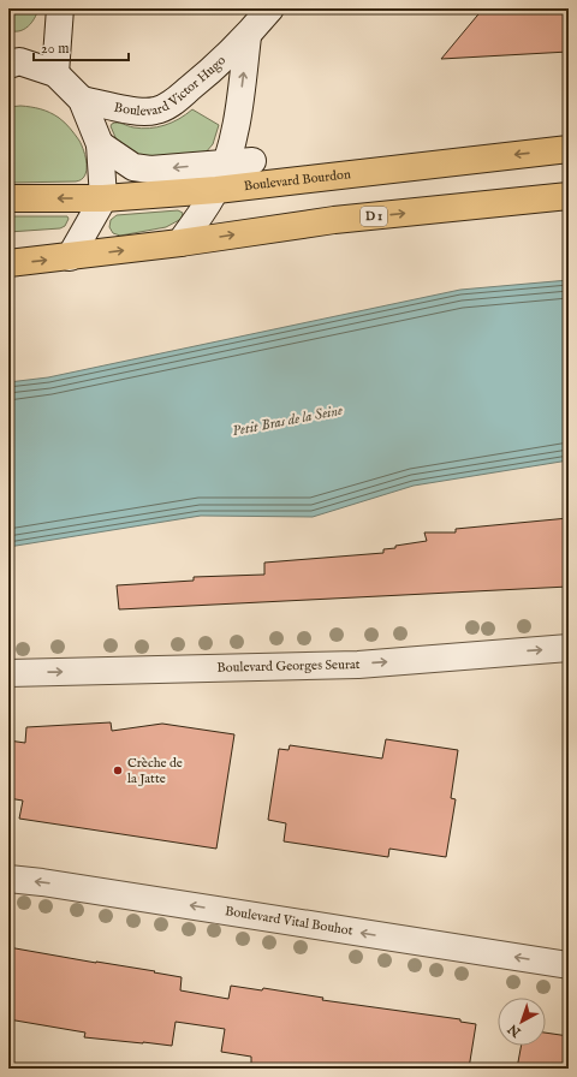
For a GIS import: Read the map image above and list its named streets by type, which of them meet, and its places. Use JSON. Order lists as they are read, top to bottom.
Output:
{
  "streets": {
    "main road": ["Boulevard Bourdon", "D 1"],
    "street": ["Boulevard Victor Hugo", "Boulevard Georges Seurat", "Boulevard Vital Bouhot"]
  },
  "crossings": [
    ["Boulevard Victor Hugo", "Boulevard Bourdon"],
    ["Boulevard Victor Hugo", "D 1"]
  ],
  "one_way": ["Boulevard Georges Seurat", "Boulevard Vital Bouhot"],
  "water": ["Petit Bras de la Seine"],
  "places": ["Crèche de la Jatte"],
  "scale_bar": "20 m",
  "north": "bottom left"
}
